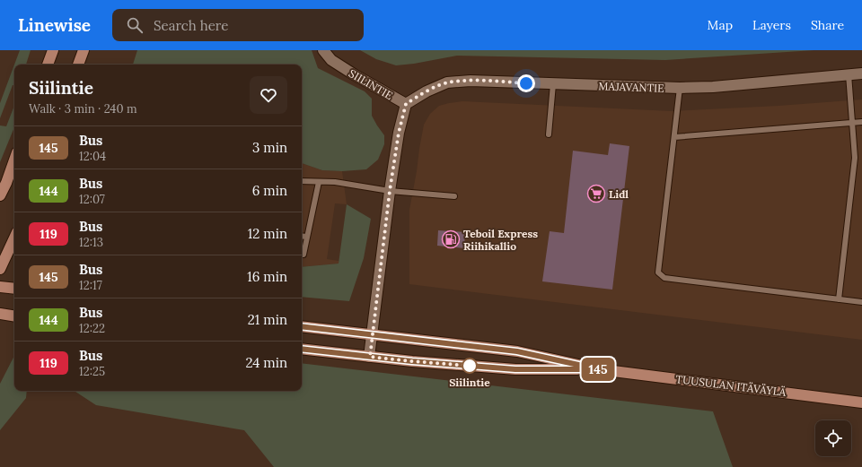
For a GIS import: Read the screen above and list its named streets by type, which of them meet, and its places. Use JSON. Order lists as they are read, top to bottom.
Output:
{
  "streets": {
    "main road": ["TUUSULAN ITÄVÄYLÄ"],
    "street": ["SIILINTIE", "MAJAVANTIE"]
  },
  "crossings": [
    ["SIILINTIE", "MAJAVANTIE"],
    ["SIILINTIE", "TUUSULAN ITÄVÄYLÄ"]
  ],
  "places": {
    "supermarket": ["Lidl"],
    "fuel station": ["Teboil Express Riihikallio"],
    "other": ["Siilintie"]
  },
  "lines": ["bus line 145"],
  "page": {
    "header": "Linewise",
    "search": "Search here",
    "nav": ["Map", "Layers", "Share"],
    "on_map": "145",
    "heading": ["Siilintie", "Walk · 3 min · 240 m"],
    "list": [
      {
        "mark": "145",
        "name": "Bus",
        "note": "12:04",
        "value": "3 min"
      },
      {
        "mark": "144",
        "name": "Bus",
        "note": "12:07",
        "value": "6 min"
      },
      {
        "mark": "119",
        "name": "Bus",
        "note": "12:13",
        "value": "12 min"
      },
      {
        "mark": "145",
        "name": "Bus",
        "note": "12:17",
        "value": "16 min"
      },
      {
        "mark": "144",
        "name": "Bus",
        "note": "12:22",
        "value": "21 min"
      },
      {
        "mark": "119",
        "name": "Bus",
        "note": "12:25",
        "value": "24 min"
      }
    ]
  }
}
